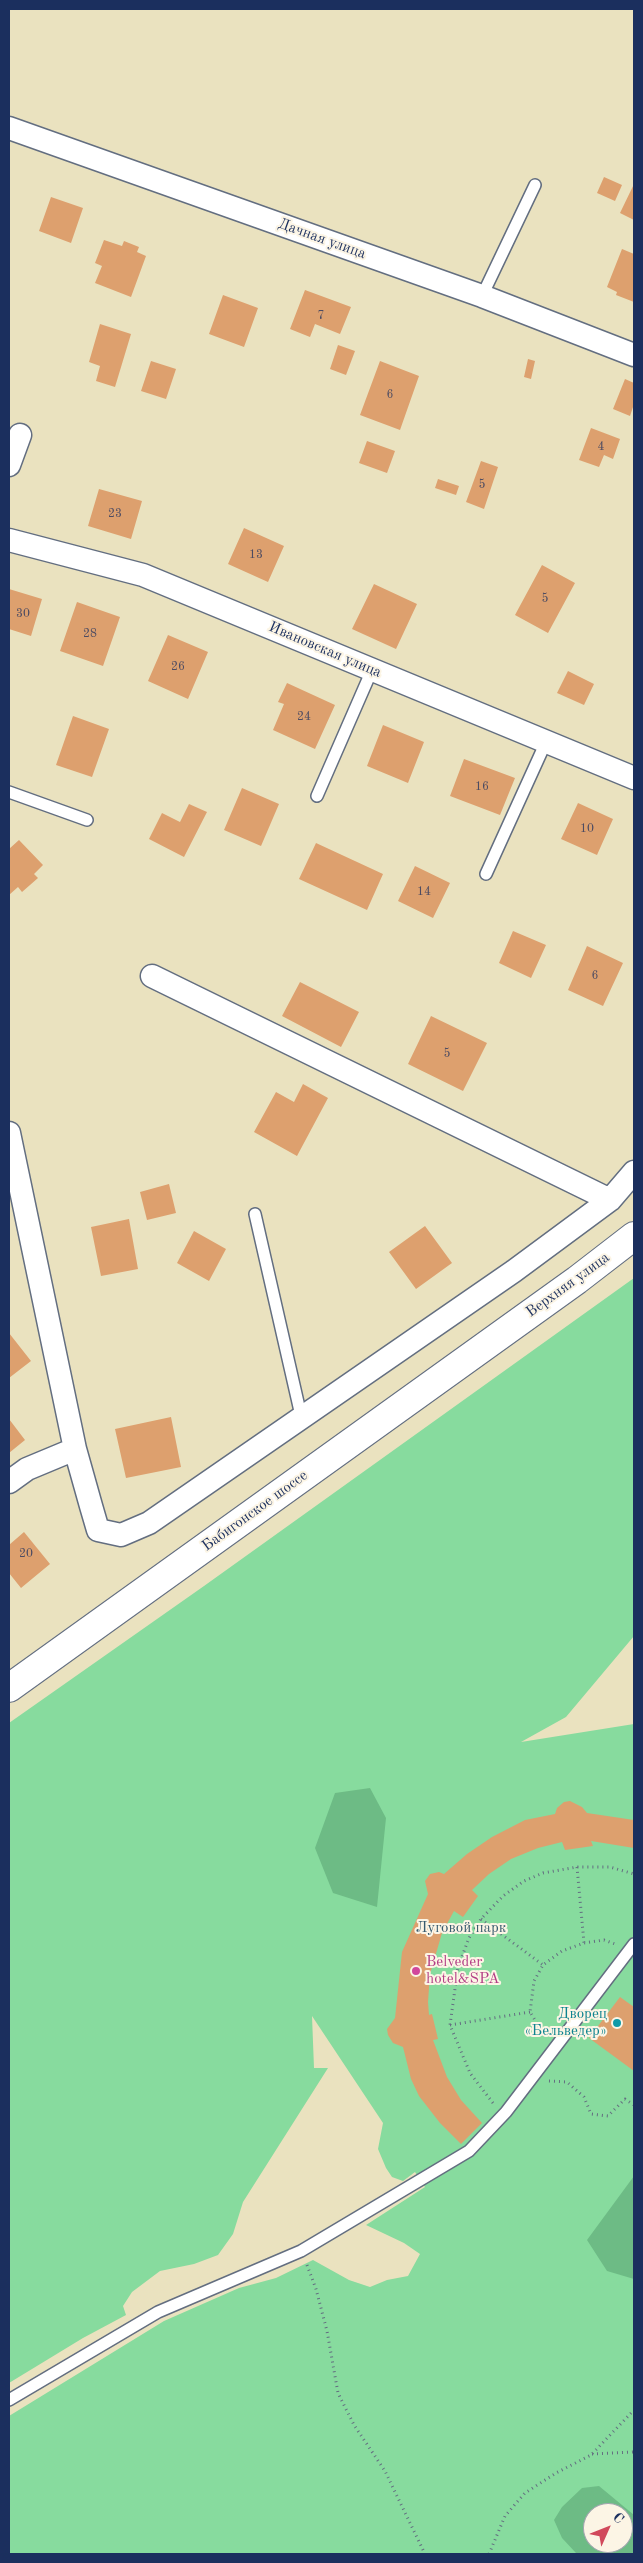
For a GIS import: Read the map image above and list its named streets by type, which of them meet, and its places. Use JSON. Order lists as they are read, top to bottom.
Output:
{
  "streets": {
    "street": [
      "Дачная улица",
      "Ивановская улица",
      "Верхняя улица",
      "Бабигонское шоссе"
    ]
  },
  "crossings": [
    ["Верхняя улица", "Бабигонское шоссе"]
  ],
  "parks": ["Луговой парк"],
  "places": ["Belveder hotel&SPA", "Дворец «Бельведер»"],
  "house_numbers": [
    "7",
    "6",
    "4",
    "5",
    "23",
    "13",
    "5",
    "30",
    "28",
    "26",
    "24",
    "16",
    "10",
    "14",
    "6",
    "5",
    "20"
  ],
  "north": "top right"
}
